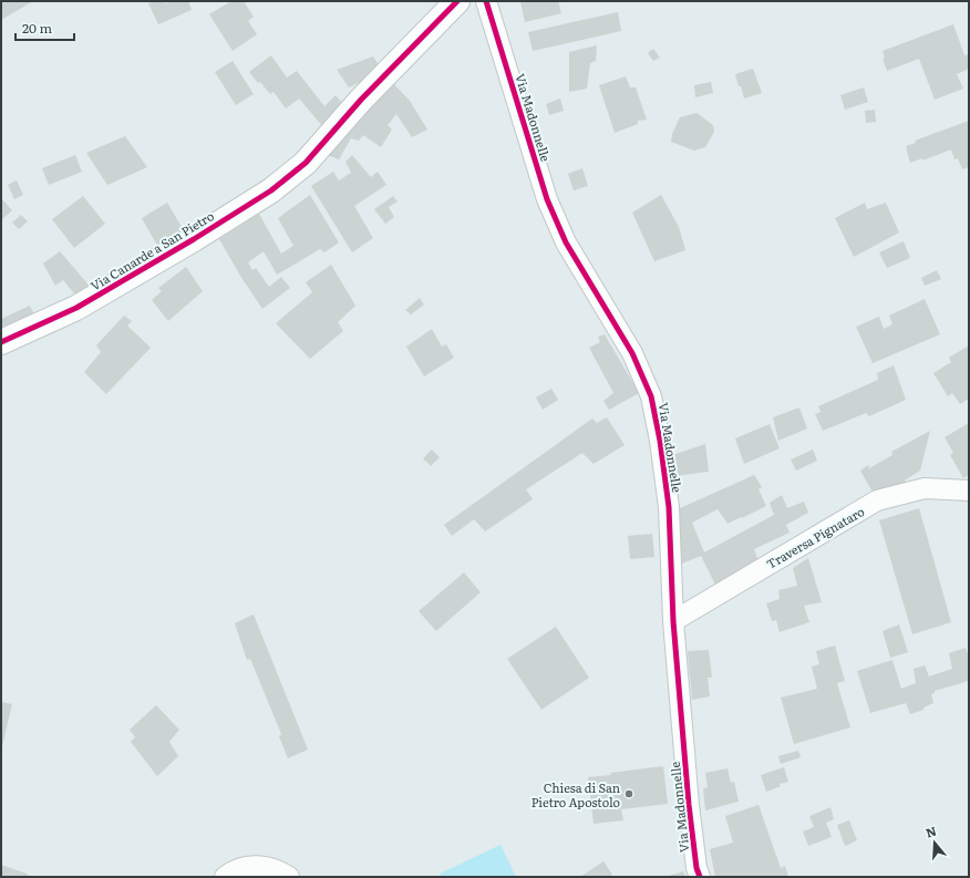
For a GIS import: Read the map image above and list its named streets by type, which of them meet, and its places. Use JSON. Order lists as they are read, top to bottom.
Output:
{
  "streets": {
    "street": ["Via Madonnelle", "Via Canarde a San Pietro", "Traversa Pignataro"]
  },
  "crossings": [
    ["Via Madonnelle", "Traversa Pignataro"]
  ],
  "places": ["Chiesa di San Pietro Apostolo"],
  "scale_bar": "20 m",
  "north": "top"
}
